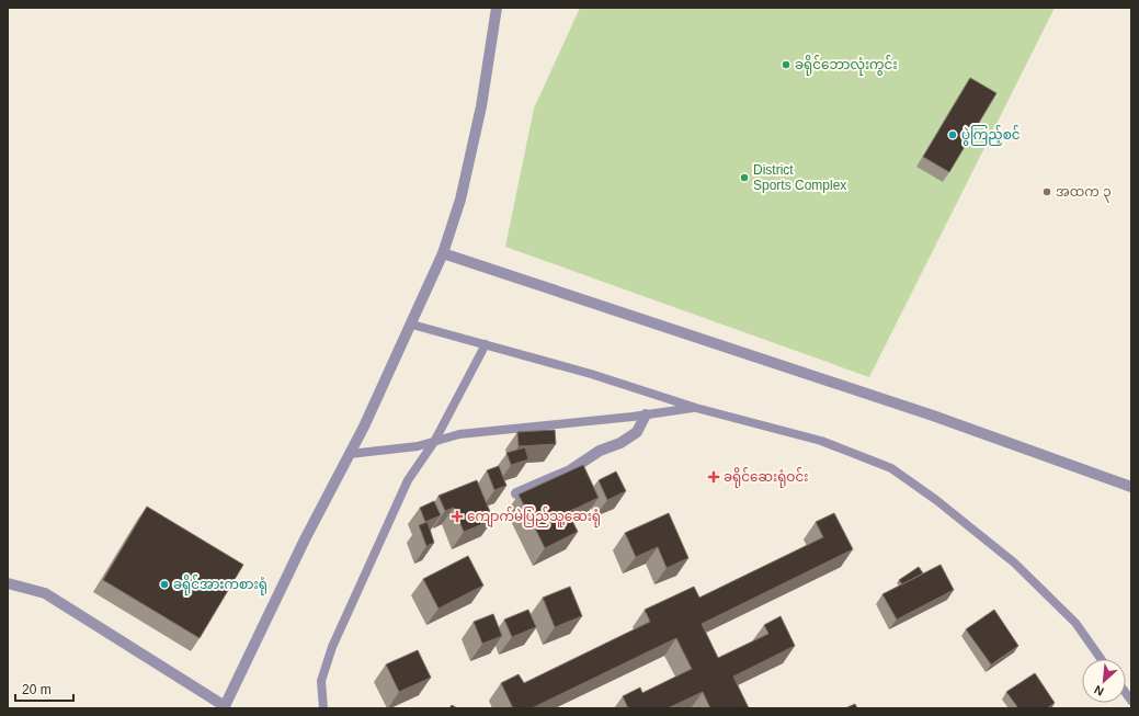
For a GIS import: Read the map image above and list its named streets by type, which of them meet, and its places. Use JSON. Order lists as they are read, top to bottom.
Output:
{
  "places": {
    "other": [
      "ခရိုင်ဘောလုံးကွင်း",
      "ပွဲကြည့်စင်",
      "District Sports Complex",
      "အထက ၃",
      "ခရိုင်အားကစားရုံ"
    ],
    "health": ["ခရိုင်ဆေးရုံဝင်း", "ကျောက်မဲပြည်သူ့ဆေးရုံ"]
  },
  "scale_bar": "20 m",
  "north": "bottom left"
}
